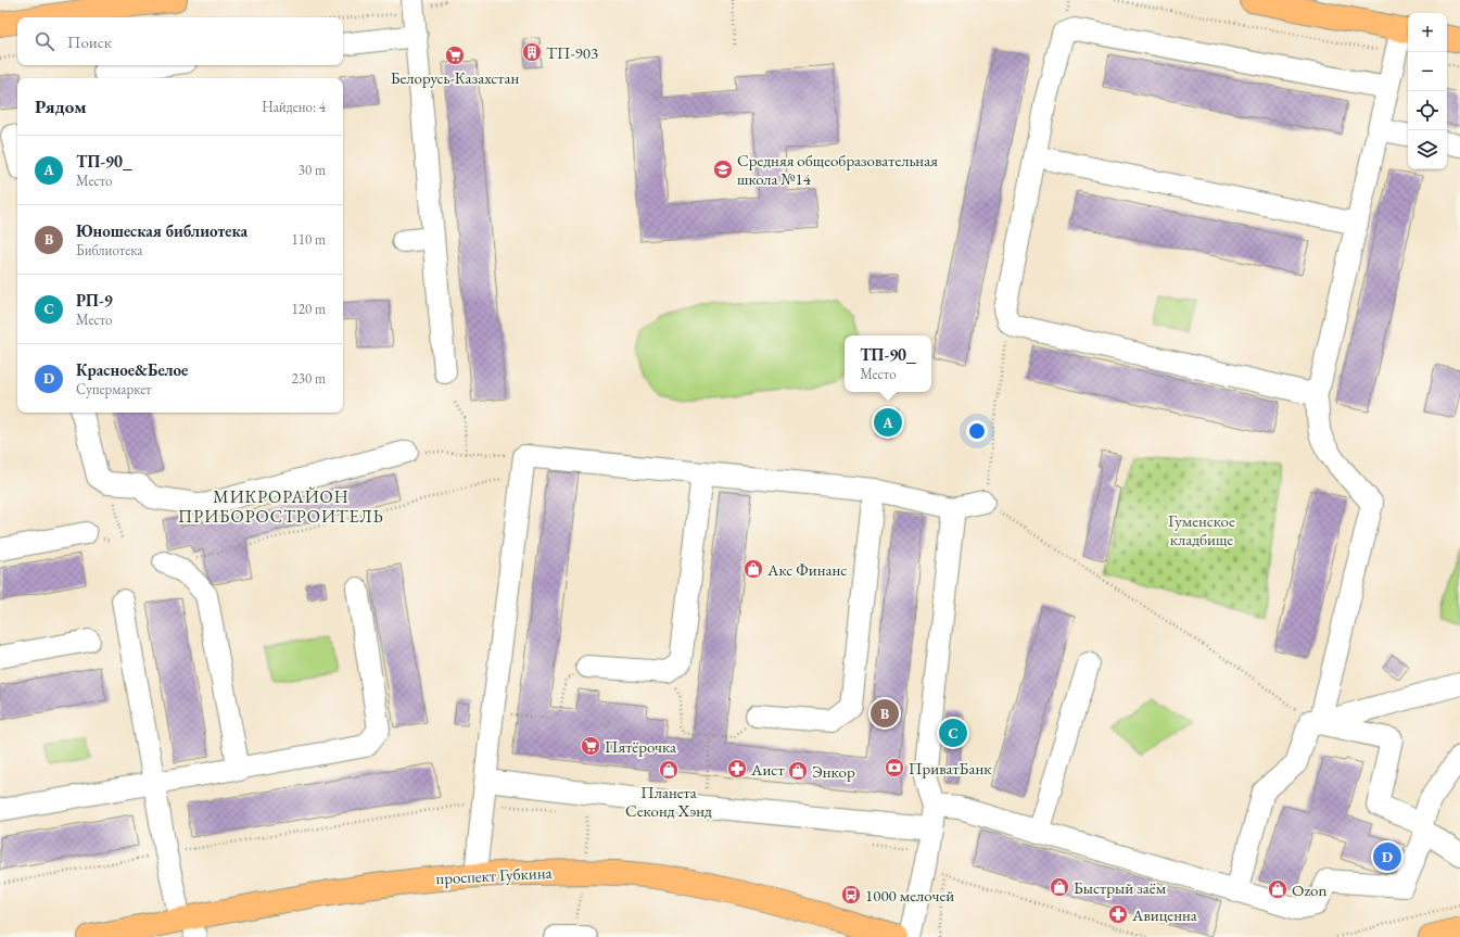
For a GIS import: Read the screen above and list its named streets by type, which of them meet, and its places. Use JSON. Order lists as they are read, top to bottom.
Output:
{
  "streets": {
    "main road": ["проспект Губкина"]
  },
  "districts": ["МИКРОРАЙОН ПРИБОРОСТРОИТЕЛЬ"],
  "parks": ["Гуменское кладбище"],
  "places": {
    "building": ["ТП-903"],
    "supermarket": ["Белорусь-Казахстан", "Пятёрочка"],
    "school or university": ["Средняя общеобразовательная школа №14"],
    "shop": [
      "Акс Финанс",
      "Планета Секонд Хэнд",
      "Энкор",
      "Быстрый заём",
      "Ozon"
    ],
    "bank": ["ПриватБанк"],
    "pharmacy": ["Аист", "Авиценна"],
    "bus stop": ["1000 мелочей"]
  },
  "page": {
    "map_buttons": ["+", "−"],
    "search": "Поиск",
    "heading": ["Рядом", "Найдено: 4"],
    "list": [
      {
        "mark": "A",
        "name": "ТП-90_",
        "note": "Место",
        "value": "30 m"
      },
      {
        "mark": "B",
        "name": "Юношеская библиотека",
        "note": "Библиотека",
        "value": "110 m"
      },
      {
        "mark": "C",
        "name": "РП-9",
        "note": "Место",
        "value": "120 m"
      },
      {
        "mark": "D",
        "name": "Красное&Белое",
        "note": "Супермаркет",
        "value": "230 m"
      }
    ],
    "popup": ["ТП-90_", "Место"],
    "pins": [
      "A",
      "B",
      "C",
      "D"
    ]
  }
}
